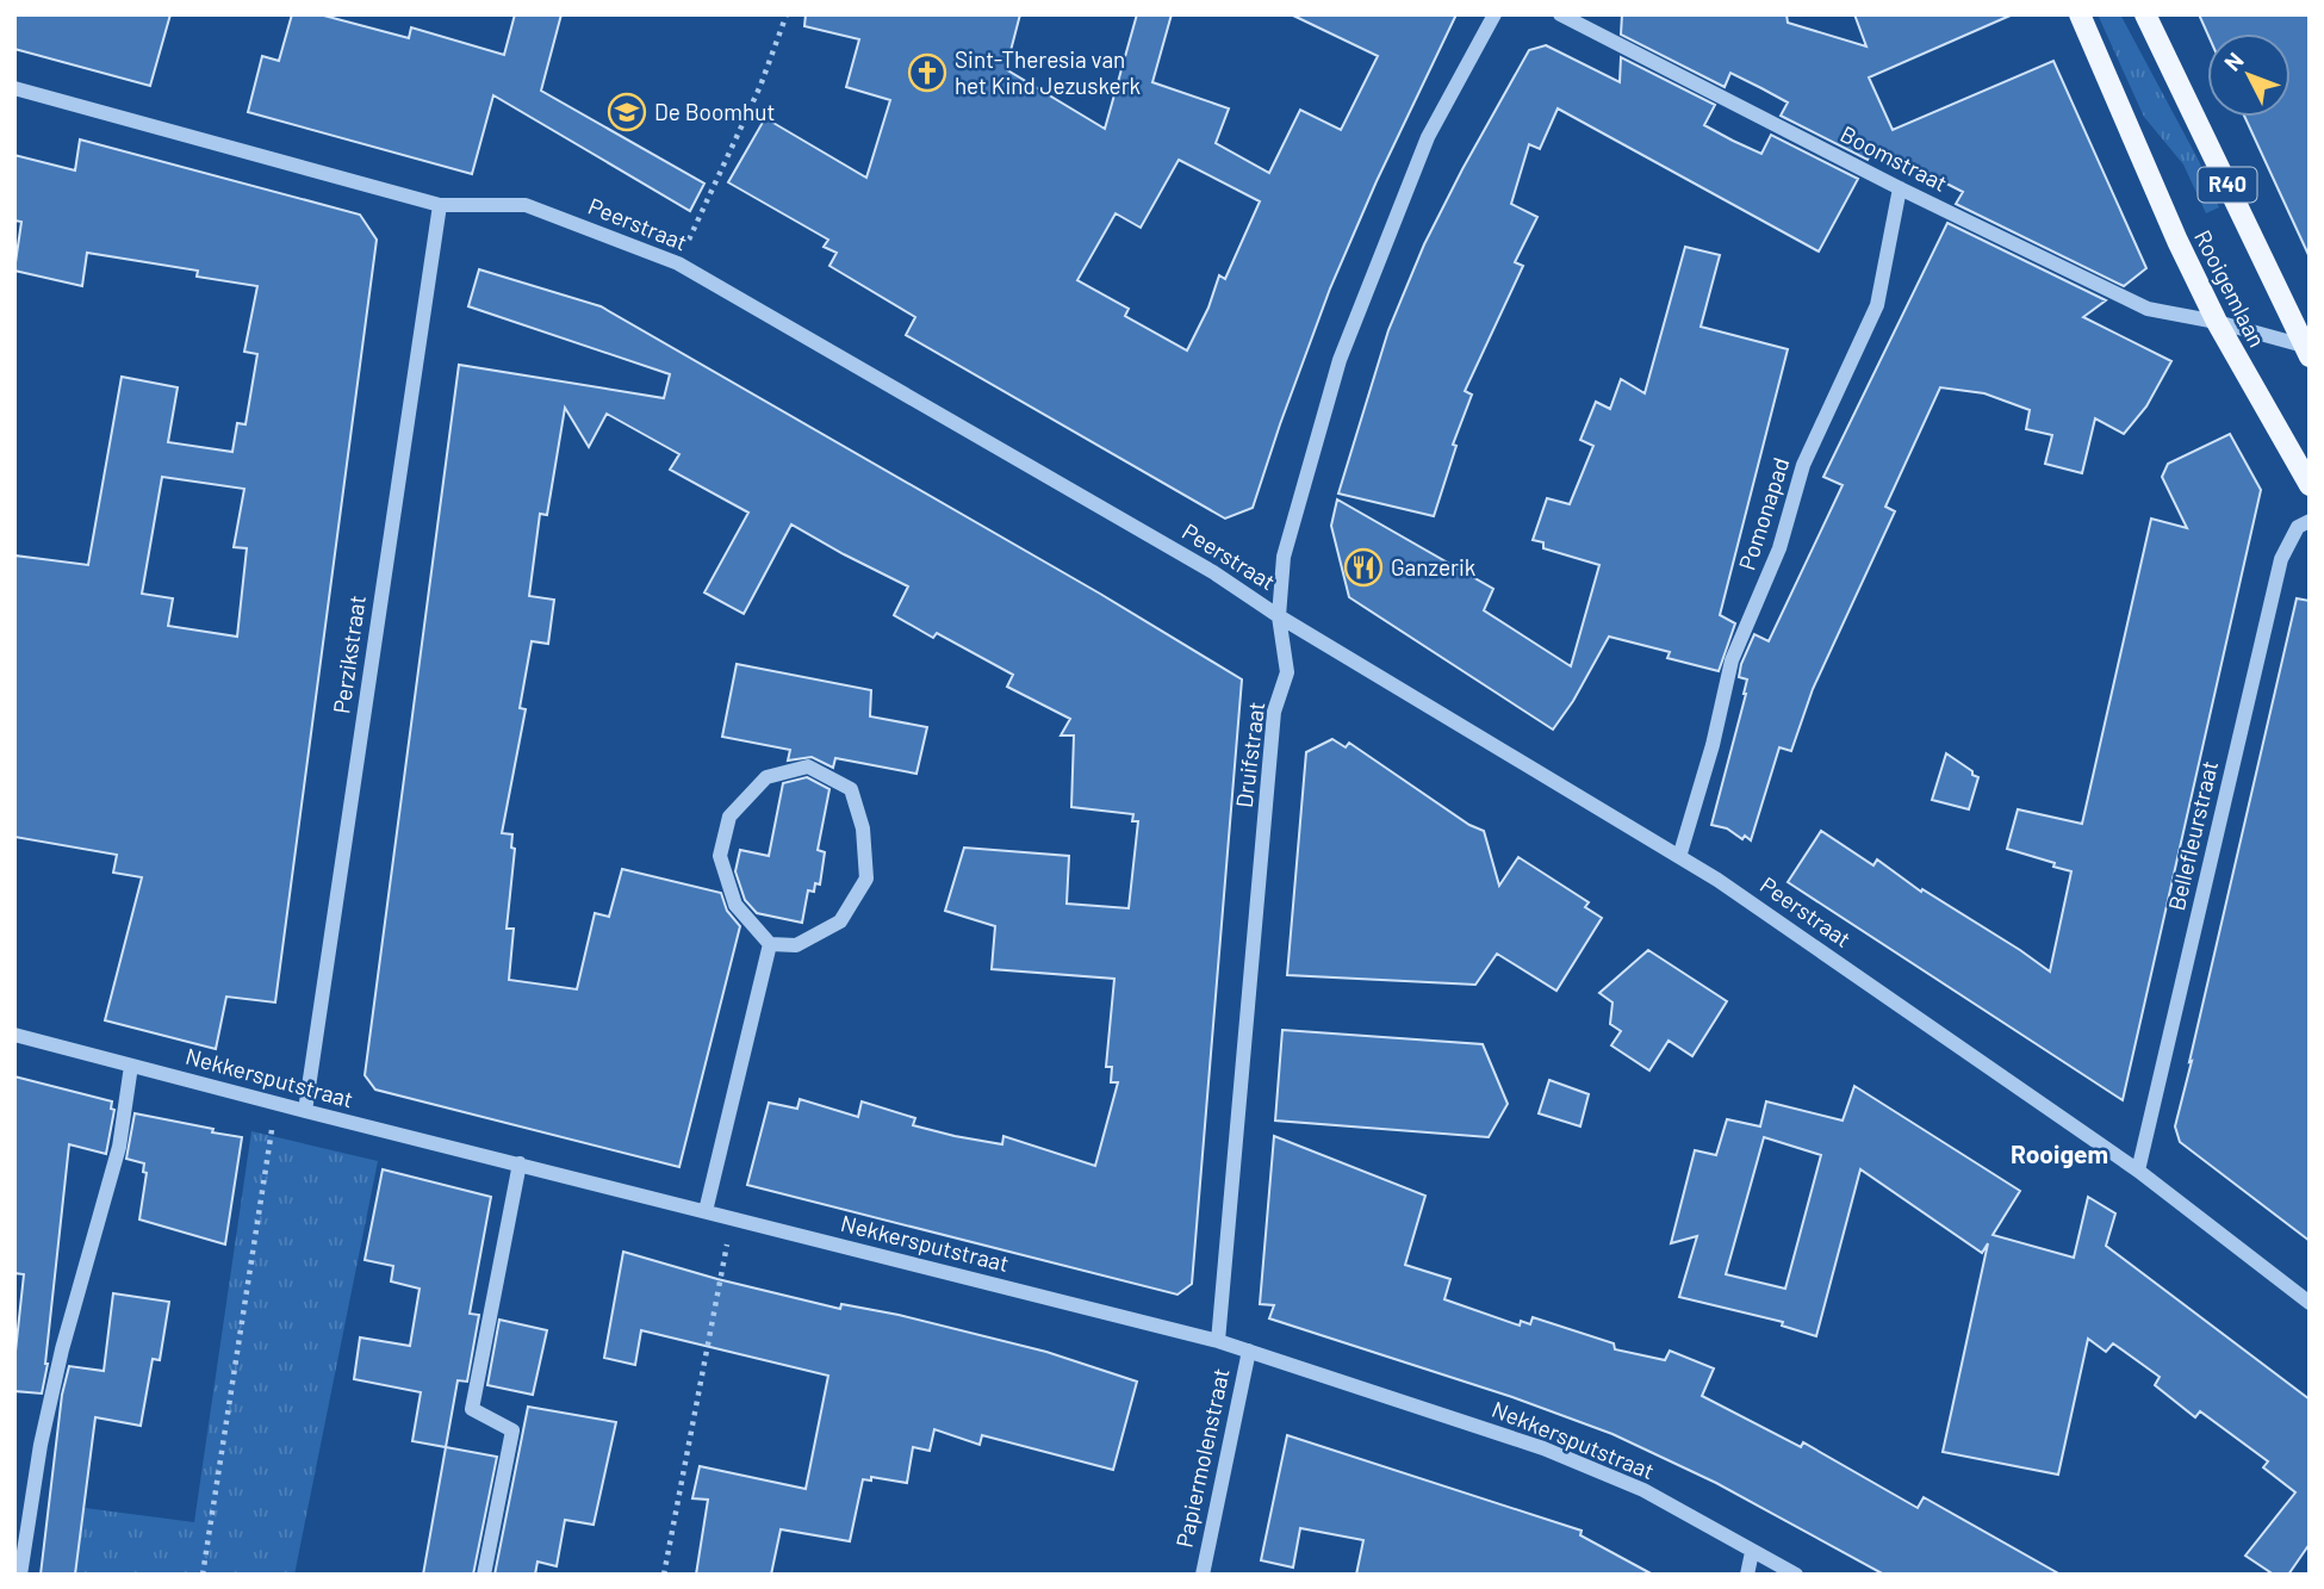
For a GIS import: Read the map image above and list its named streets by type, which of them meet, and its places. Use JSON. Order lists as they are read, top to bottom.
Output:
{
  "streets": {
    "main road": ["R40", "Rooigemlaan"],
    "street": [
      "Boomstraat",
      "Peerstraat",
      "Pomonapad",
      "Perzikstraat",
      "Druifstraat",
      "Bellefleurstraat",
      "Nekkersputstraat",
      "Papiermolenstraat"
    ]
  },
  "crossings": [
    ["Boomstraat", "Rooigemlaan"],
    ["Boomstraat", "Pomonapad"],
    ["Peerstraat", "Pomonapad"],
    ["Peerstraat", "Perzikstraat"],
    ["Peerstraat", "Druifstraat"],
    ["Peerstraat", "Bellefleurstraat"],
    ["Perzikstraat", "Nekkersputstraat"],
    ["Druifstraat", "Nekkersputstraat"],
    ["Nekkersputstraat", "Papiermolenstraat"]
  ],
  "districts": ["Rooigem"],
  "places": {
    "church": ["Sint-Theresia van het Kind Jezuskerk"],
    "school or university": ["De Boomhut"],
    "restaurant": ["Ganzerik"]
  },
  "north": "top left"
}
